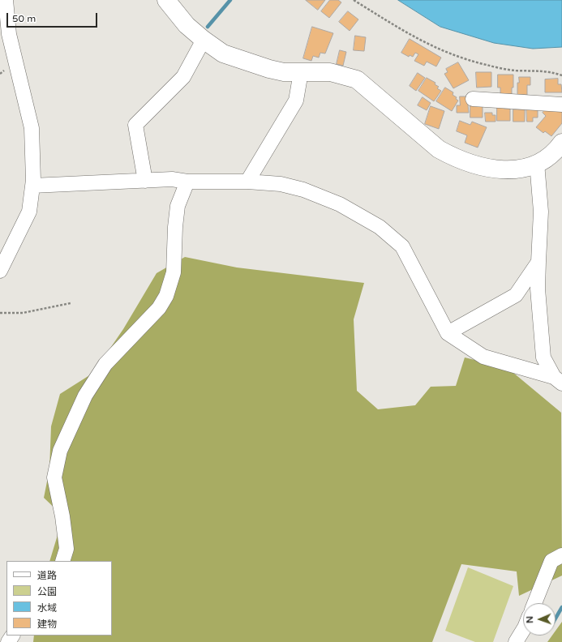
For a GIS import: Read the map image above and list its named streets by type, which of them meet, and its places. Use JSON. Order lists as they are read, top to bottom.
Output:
{
  "legend": [
    "道路",
    "公園",
    "水域",
    "建物"
  ],
  "scale_bar": "50 m",
  "north": "left"
}
